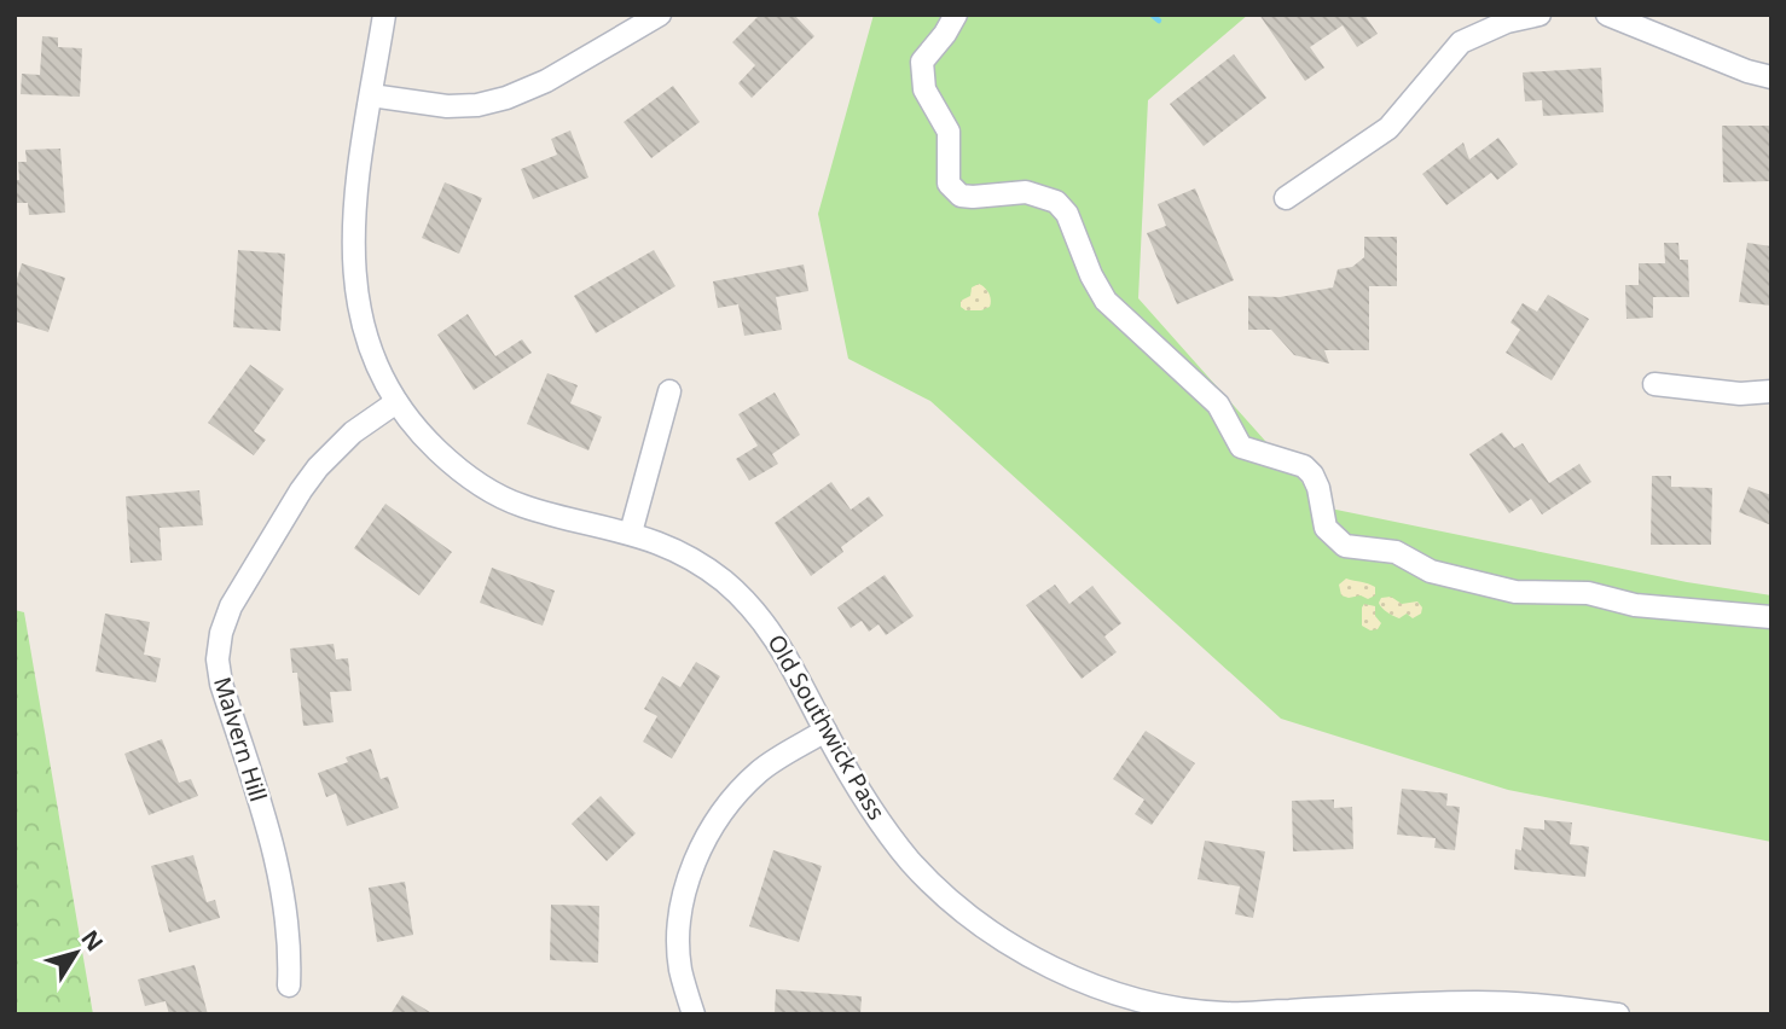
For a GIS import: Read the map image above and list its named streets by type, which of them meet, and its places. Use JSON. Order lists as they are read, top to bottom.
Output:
{
  "streets": {
    "street": ["Old Southwick Pass", "Malvern Hill"]
  },
  "crossings": [
    ["Old Southwick Pass", "Malvern Hill"]
  ],
  "north": "top right"
}
